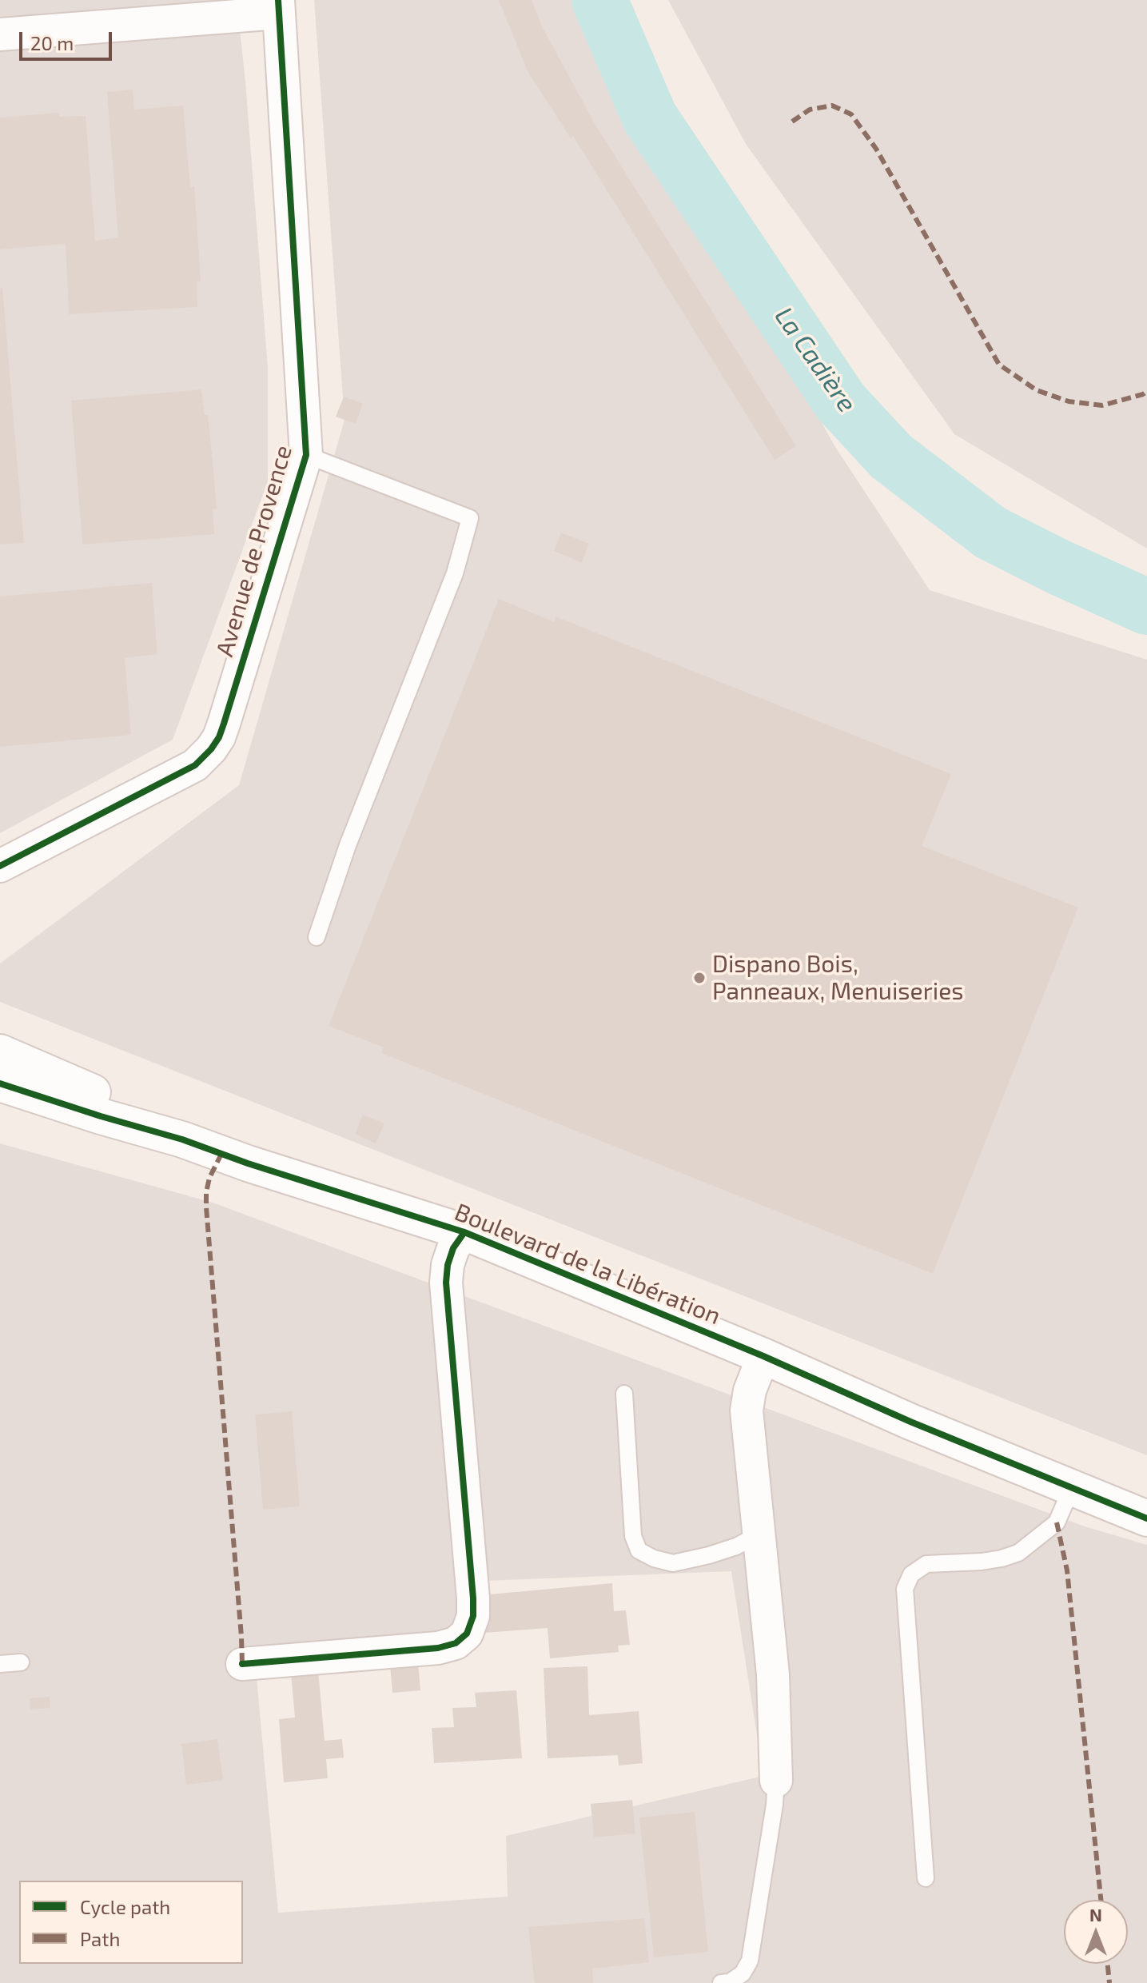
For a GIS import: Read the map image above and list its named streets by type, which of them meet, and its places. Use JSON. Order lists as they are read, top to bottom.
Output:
{
  "streets": {
    "street": ["Avenue de Provence", "Boulevard de la Libération"]
  },
  "water": ["La Cadière"],
  "places": ["Dispano Bois, Panneaux, Menuiseries"],
  "legend": ["Cycle path", "Path"],
  "scale_bar": "20 m",
  "north": "top"
}
